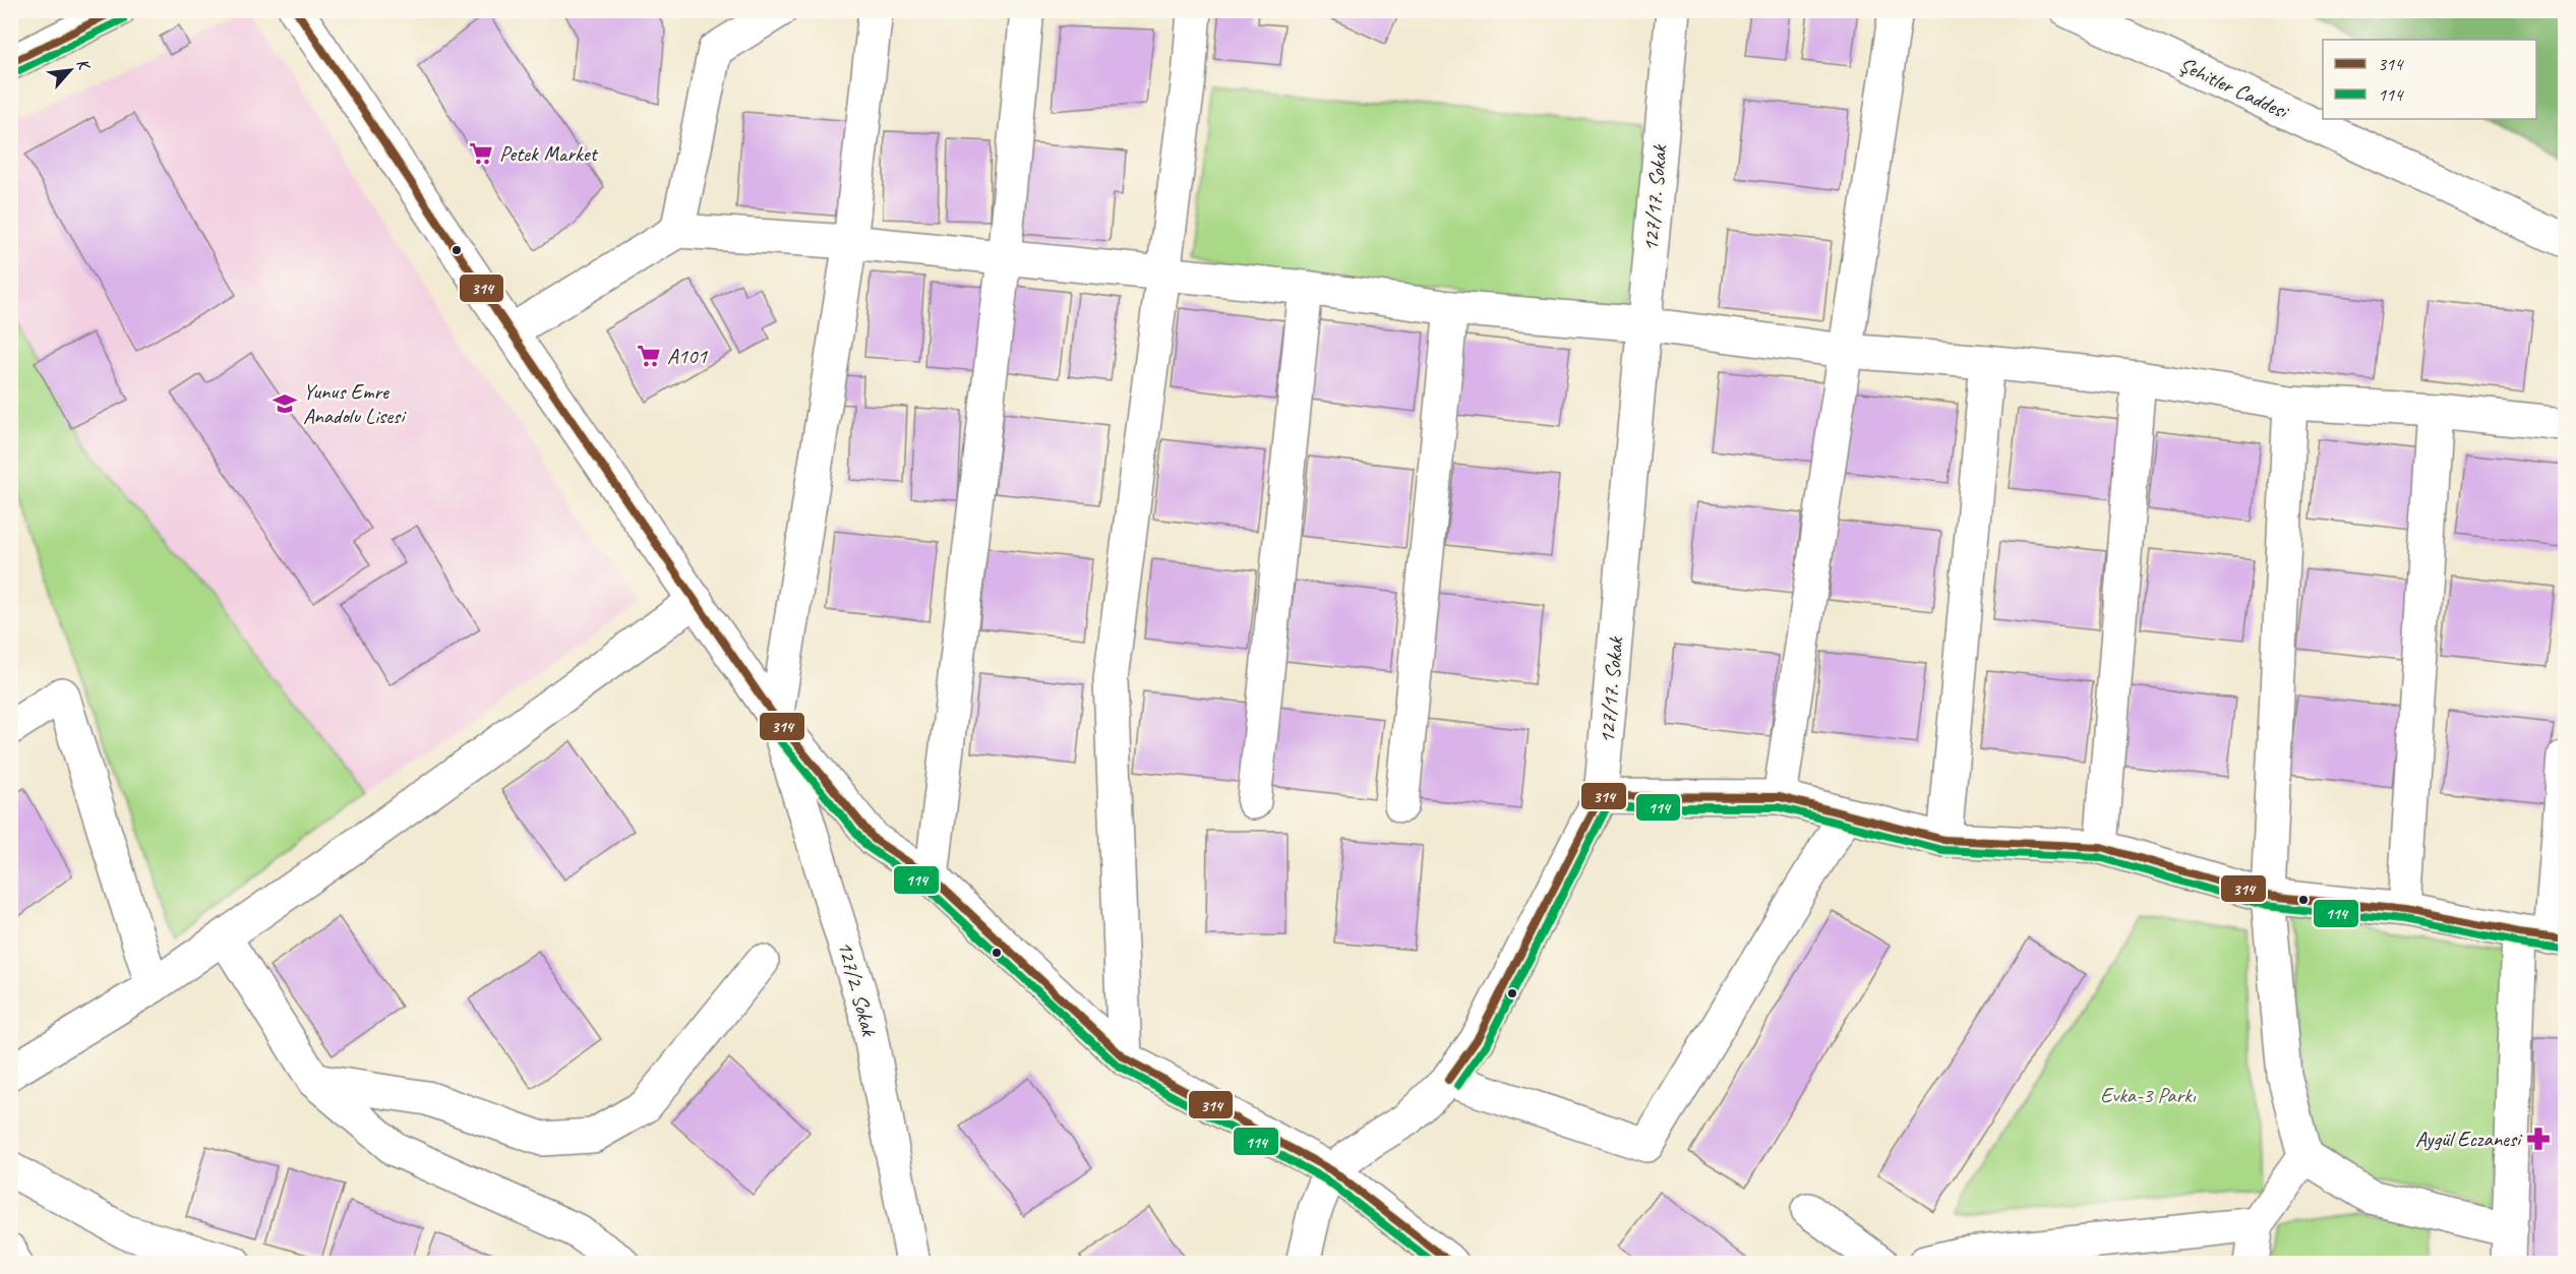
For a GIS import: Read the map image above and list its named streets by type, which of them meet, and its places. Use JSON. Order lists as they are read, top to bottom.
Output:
{
  "streets": {
    "street": ["Şehitler Caddesi", "127/17. Sokak", "127/2. Sokak"]
  },
  "parks": ["Evka-3 Parkı"],
  "places": {
    "supermarket": ["Petek Market", "A101"],
    "school or university": ["Yunus Emre Anadolu Lisesi"],
    "pharmacy": ["Aygül Eczanesi"]
  },
  "lines": ["transit line 314", "transit line 114"],
  "legend": ["314", "114"],
  "north": "top right"
}
